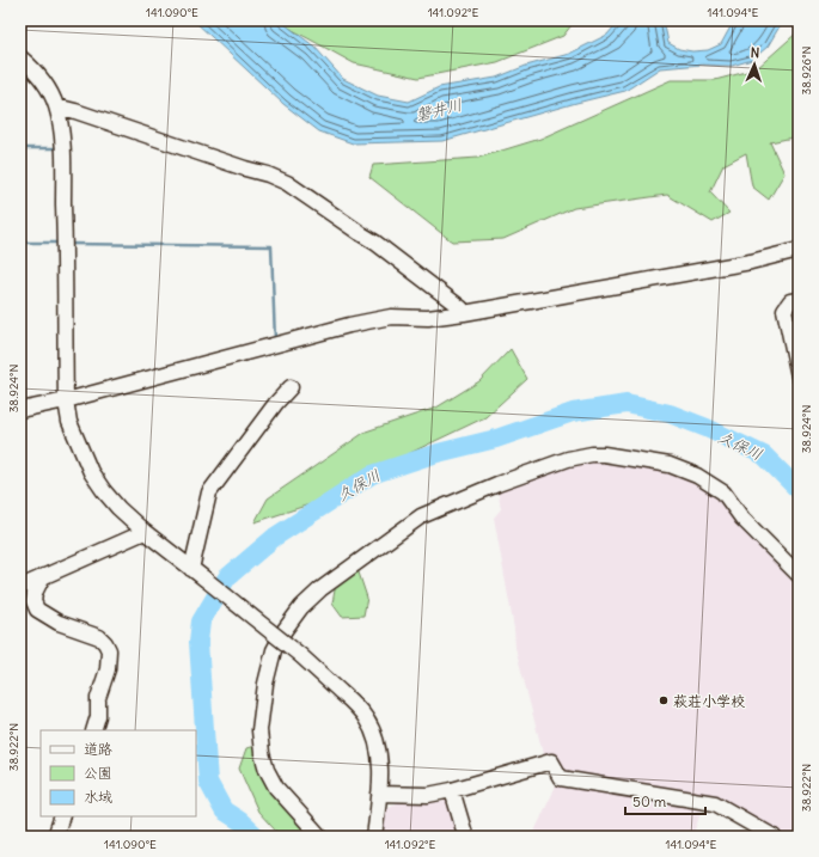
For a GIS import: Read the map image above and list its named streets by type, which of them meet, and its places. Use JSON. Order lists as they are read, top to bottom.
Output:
{
  "water": ["磐井川", "久保川"],
  "places": ["萩荘小学校"],
  "legend": ["道路", "公園", "水域"],
  "scale_bar": "50 m",
  "north": "top",
  "coordinates": [
    "141.090°E",
    "141.092°E",
    "141.094°E",
    "38.926°N",
    "38.924°N",
    "38.922°N"
  ]
}
